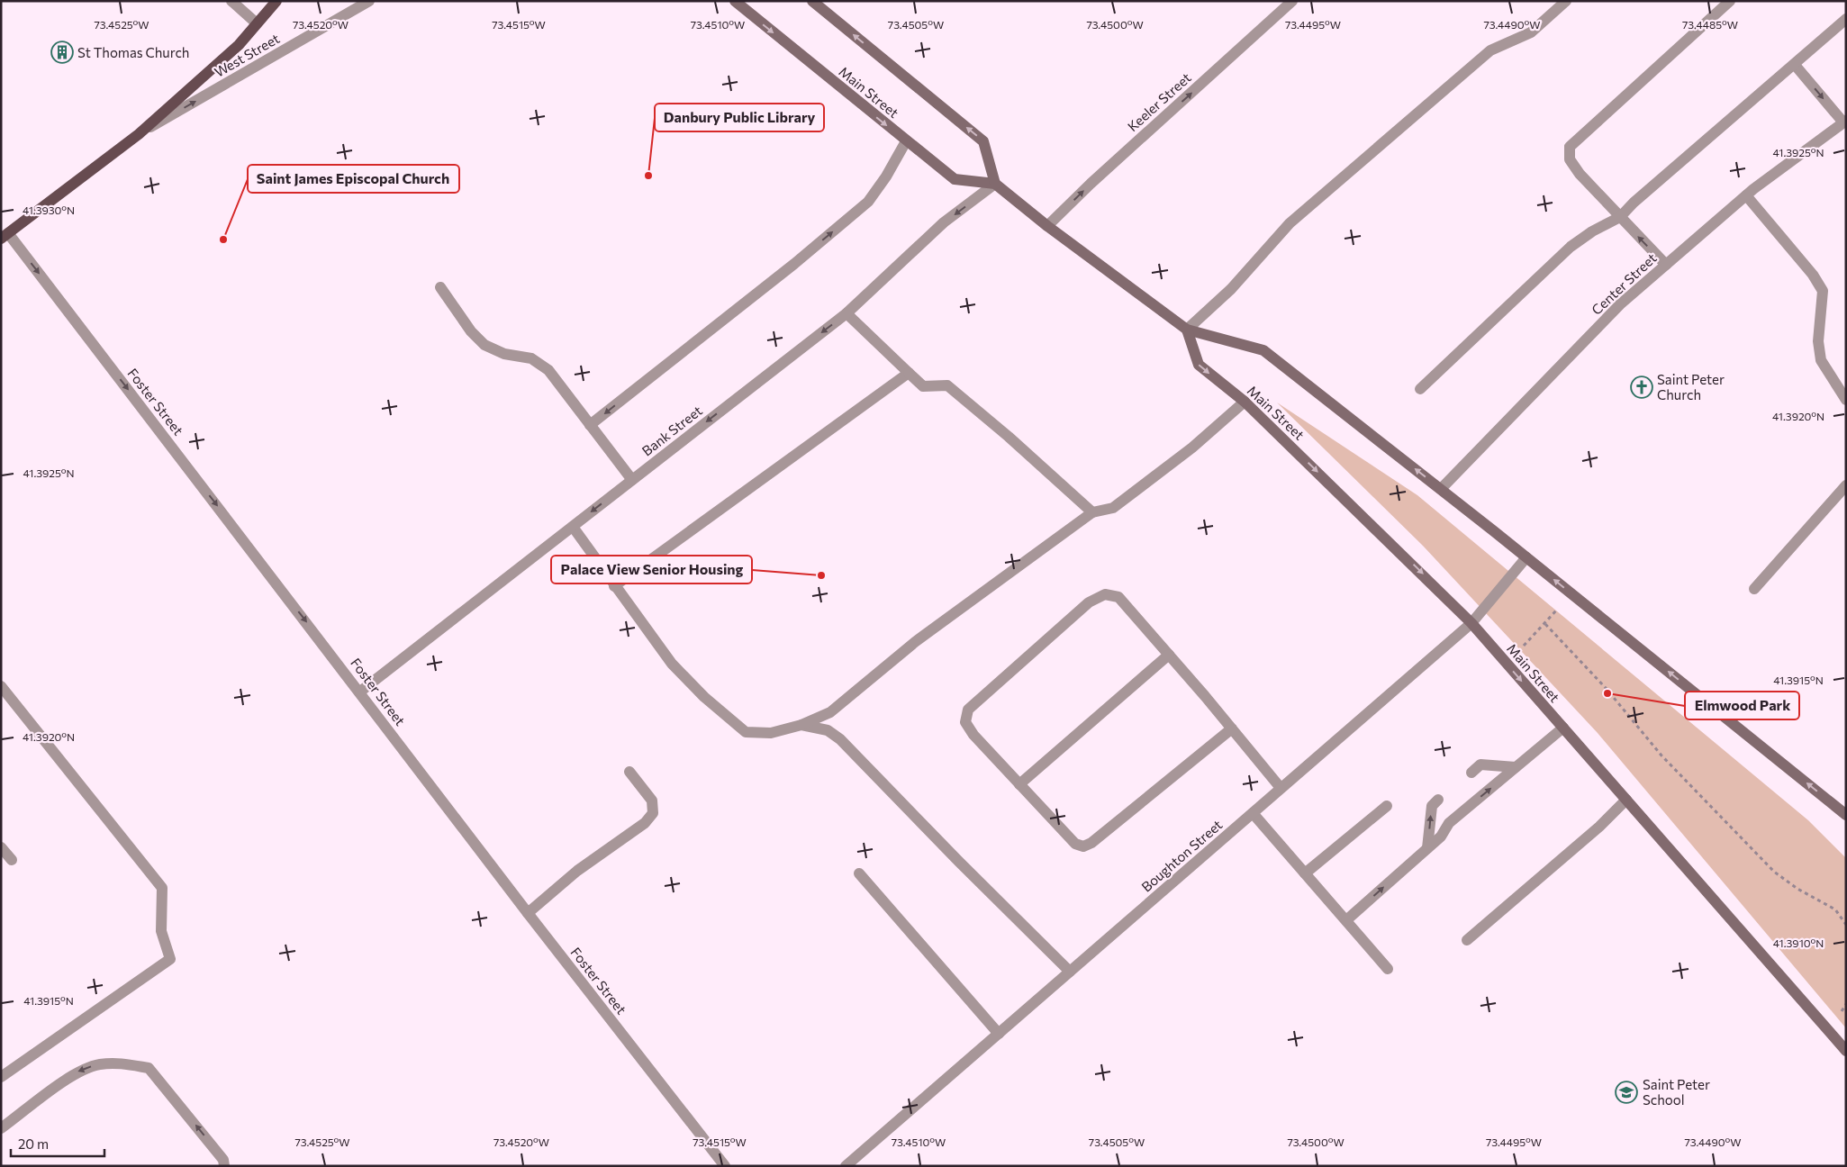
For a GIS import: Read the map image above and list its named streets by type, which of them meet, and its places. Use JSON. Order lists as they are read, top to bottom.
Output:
{
  "streets": {
    "main road": ["West Street", "Main Street"],
    "street": [
      "Keeler Street",
      "Center Street",
      "Foster Street",
      "Bank Street",
      "Boughton Street"
    ]
  },
  "crossings": [
    ["West Street", "Foster Street"],
    ["Main Street", "Bank Street"],
    ["Main Street", "Boughton Street"],
    ["Foster Street", "Bank Street"]
  ],
  "one_way": ["Keeler Street", "Foster Street"],
  "places": {
    "building": ["St Thomas Church"],
    "other": [
      "Danbury Public Library",
      "Saint James Episcopal Church",
      "Palace View Senior Housing",
      "Elmwood Park"
    ],
    "church": ["Saint Peter Church"],
    "school or university": ["Saint Peter School"]
  },
  "scale_bar": "20 m",
  "coordinates": [
    "73.4485°W",
    "73.4525°W",
    "73.4520°W",
    "73.4515°W",
    "73.4510°W",
    "73.4505°W",
    "73.4500°W",
    "73.4495°W",
    "73.4490°W",
    "41.3925°N",
    "41.3930°N",
    "41.3920°N",
    "41.3915°N",
    "41.3910°N"
  ]
}
